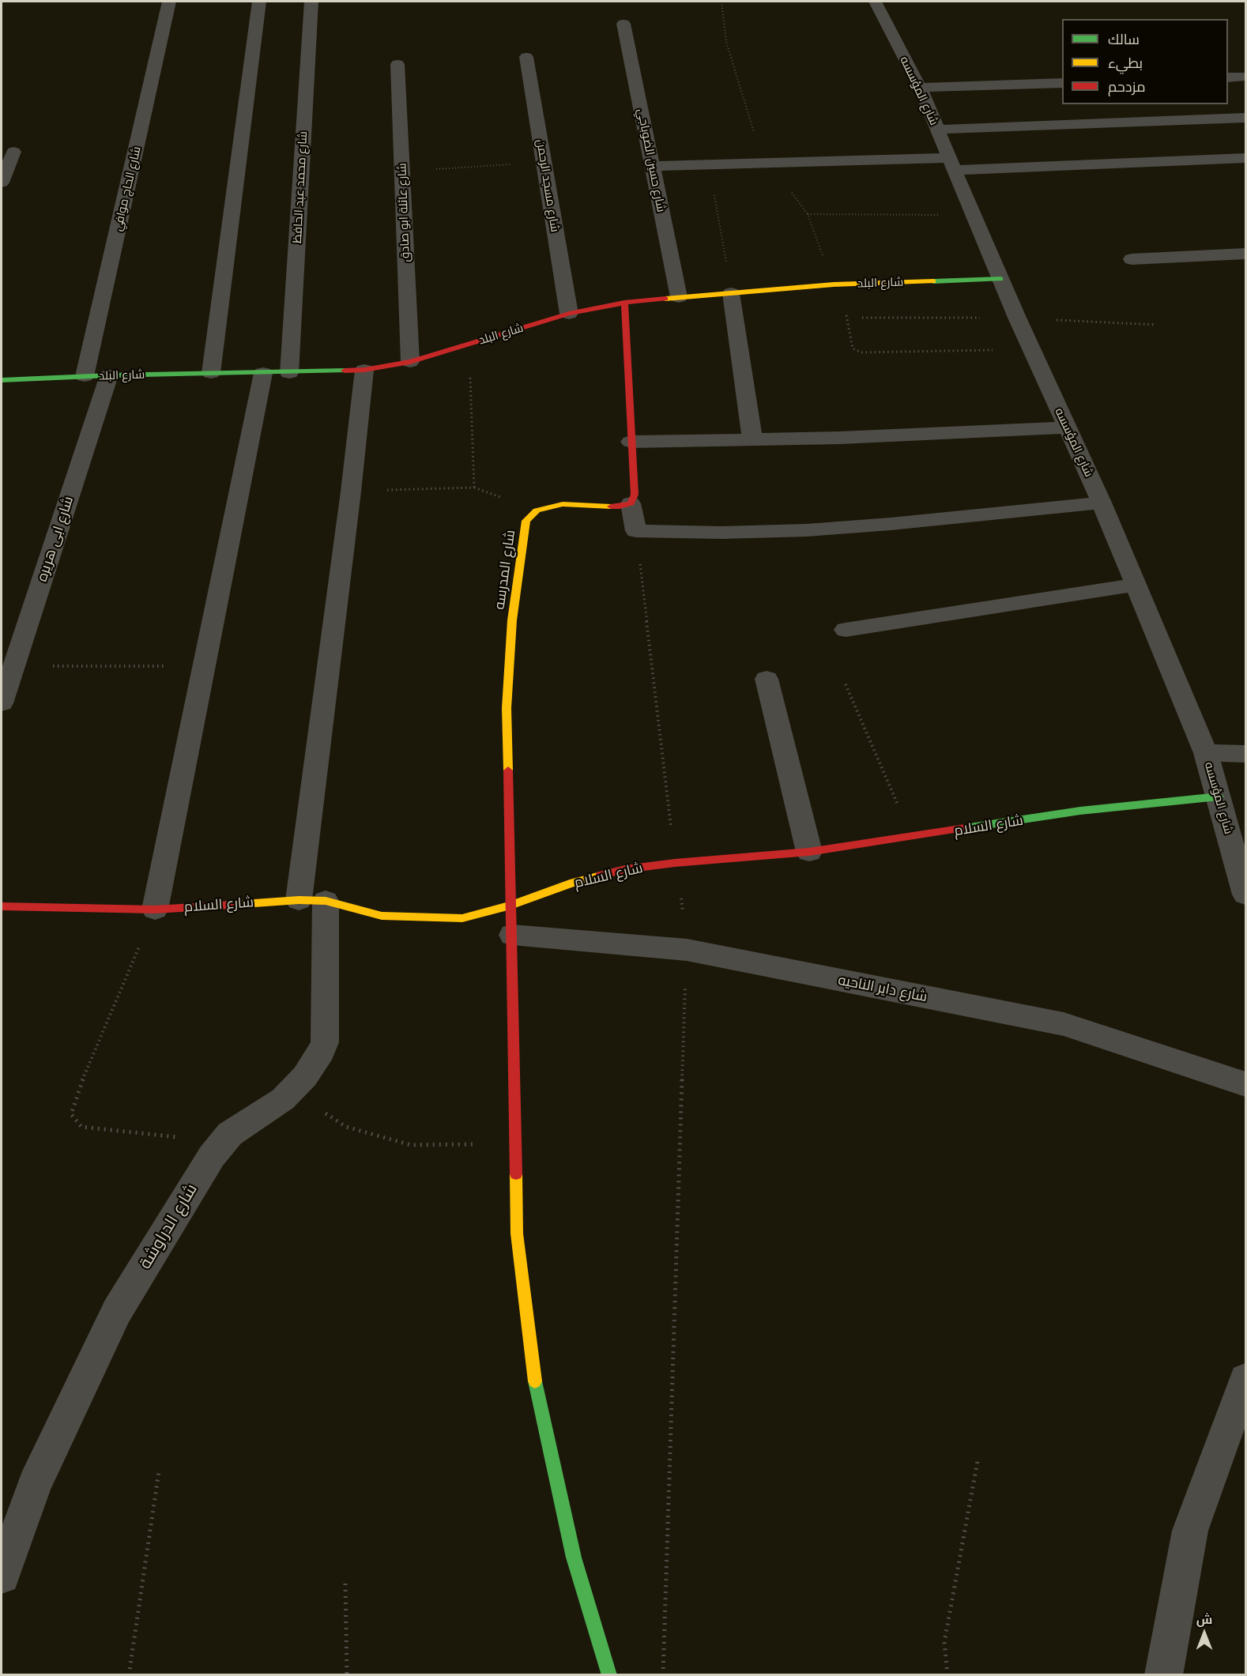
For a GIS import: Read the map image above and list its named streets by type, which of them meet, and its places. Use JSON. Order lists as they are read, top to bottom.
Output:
{
  "streets": {
    "street": [
      "شارع المؤسسه",
      "شارع حسين الضوباجي",
      "شارع مسجد الرحمن",
      "شارع محمد عبد الحافظ",
      "شارع الحاج موافي",
      "شارع عائلة ابو صادق",
      "شارع البلد",
      "شارع ابى هريره",
      "شارع المدرسه",
      "شارع السلام",
      "شارع داير الناحيه",
      "شارع الدراوشة"
    ]
  },
  "crossings": [
    ["شارع المؤسسه", "شارع البلد"],
    ["شارع المؤسسه", "شارع السلام"],
    ["شارع حسين الضوباجي", "شارع البلد"],
    ["شارع مسجد الرحمن", "شارع البلد"],
    ["شارع محمد عبد الحافظ", "شارع البلد"],
    ["شارع الحاج موافي", "شارع البلد"],
    ["شارع عائلة ابو صادق", "شارع البلد"],
    ["شارع البلد", "شارع ابى هريره"],
    ["شارع البلد", "شارع الدراوشة"],
    ["شارع المدرسه", "شارع السلام"],
    ["شارع المدرسه", "شارع داير الناحيه"],
    ["شارع السلام", "شارع الدراوشة"]
  ],
  "legend": ["سالك", "بطيء", "مزدحم"],
  "north": "top"
}
